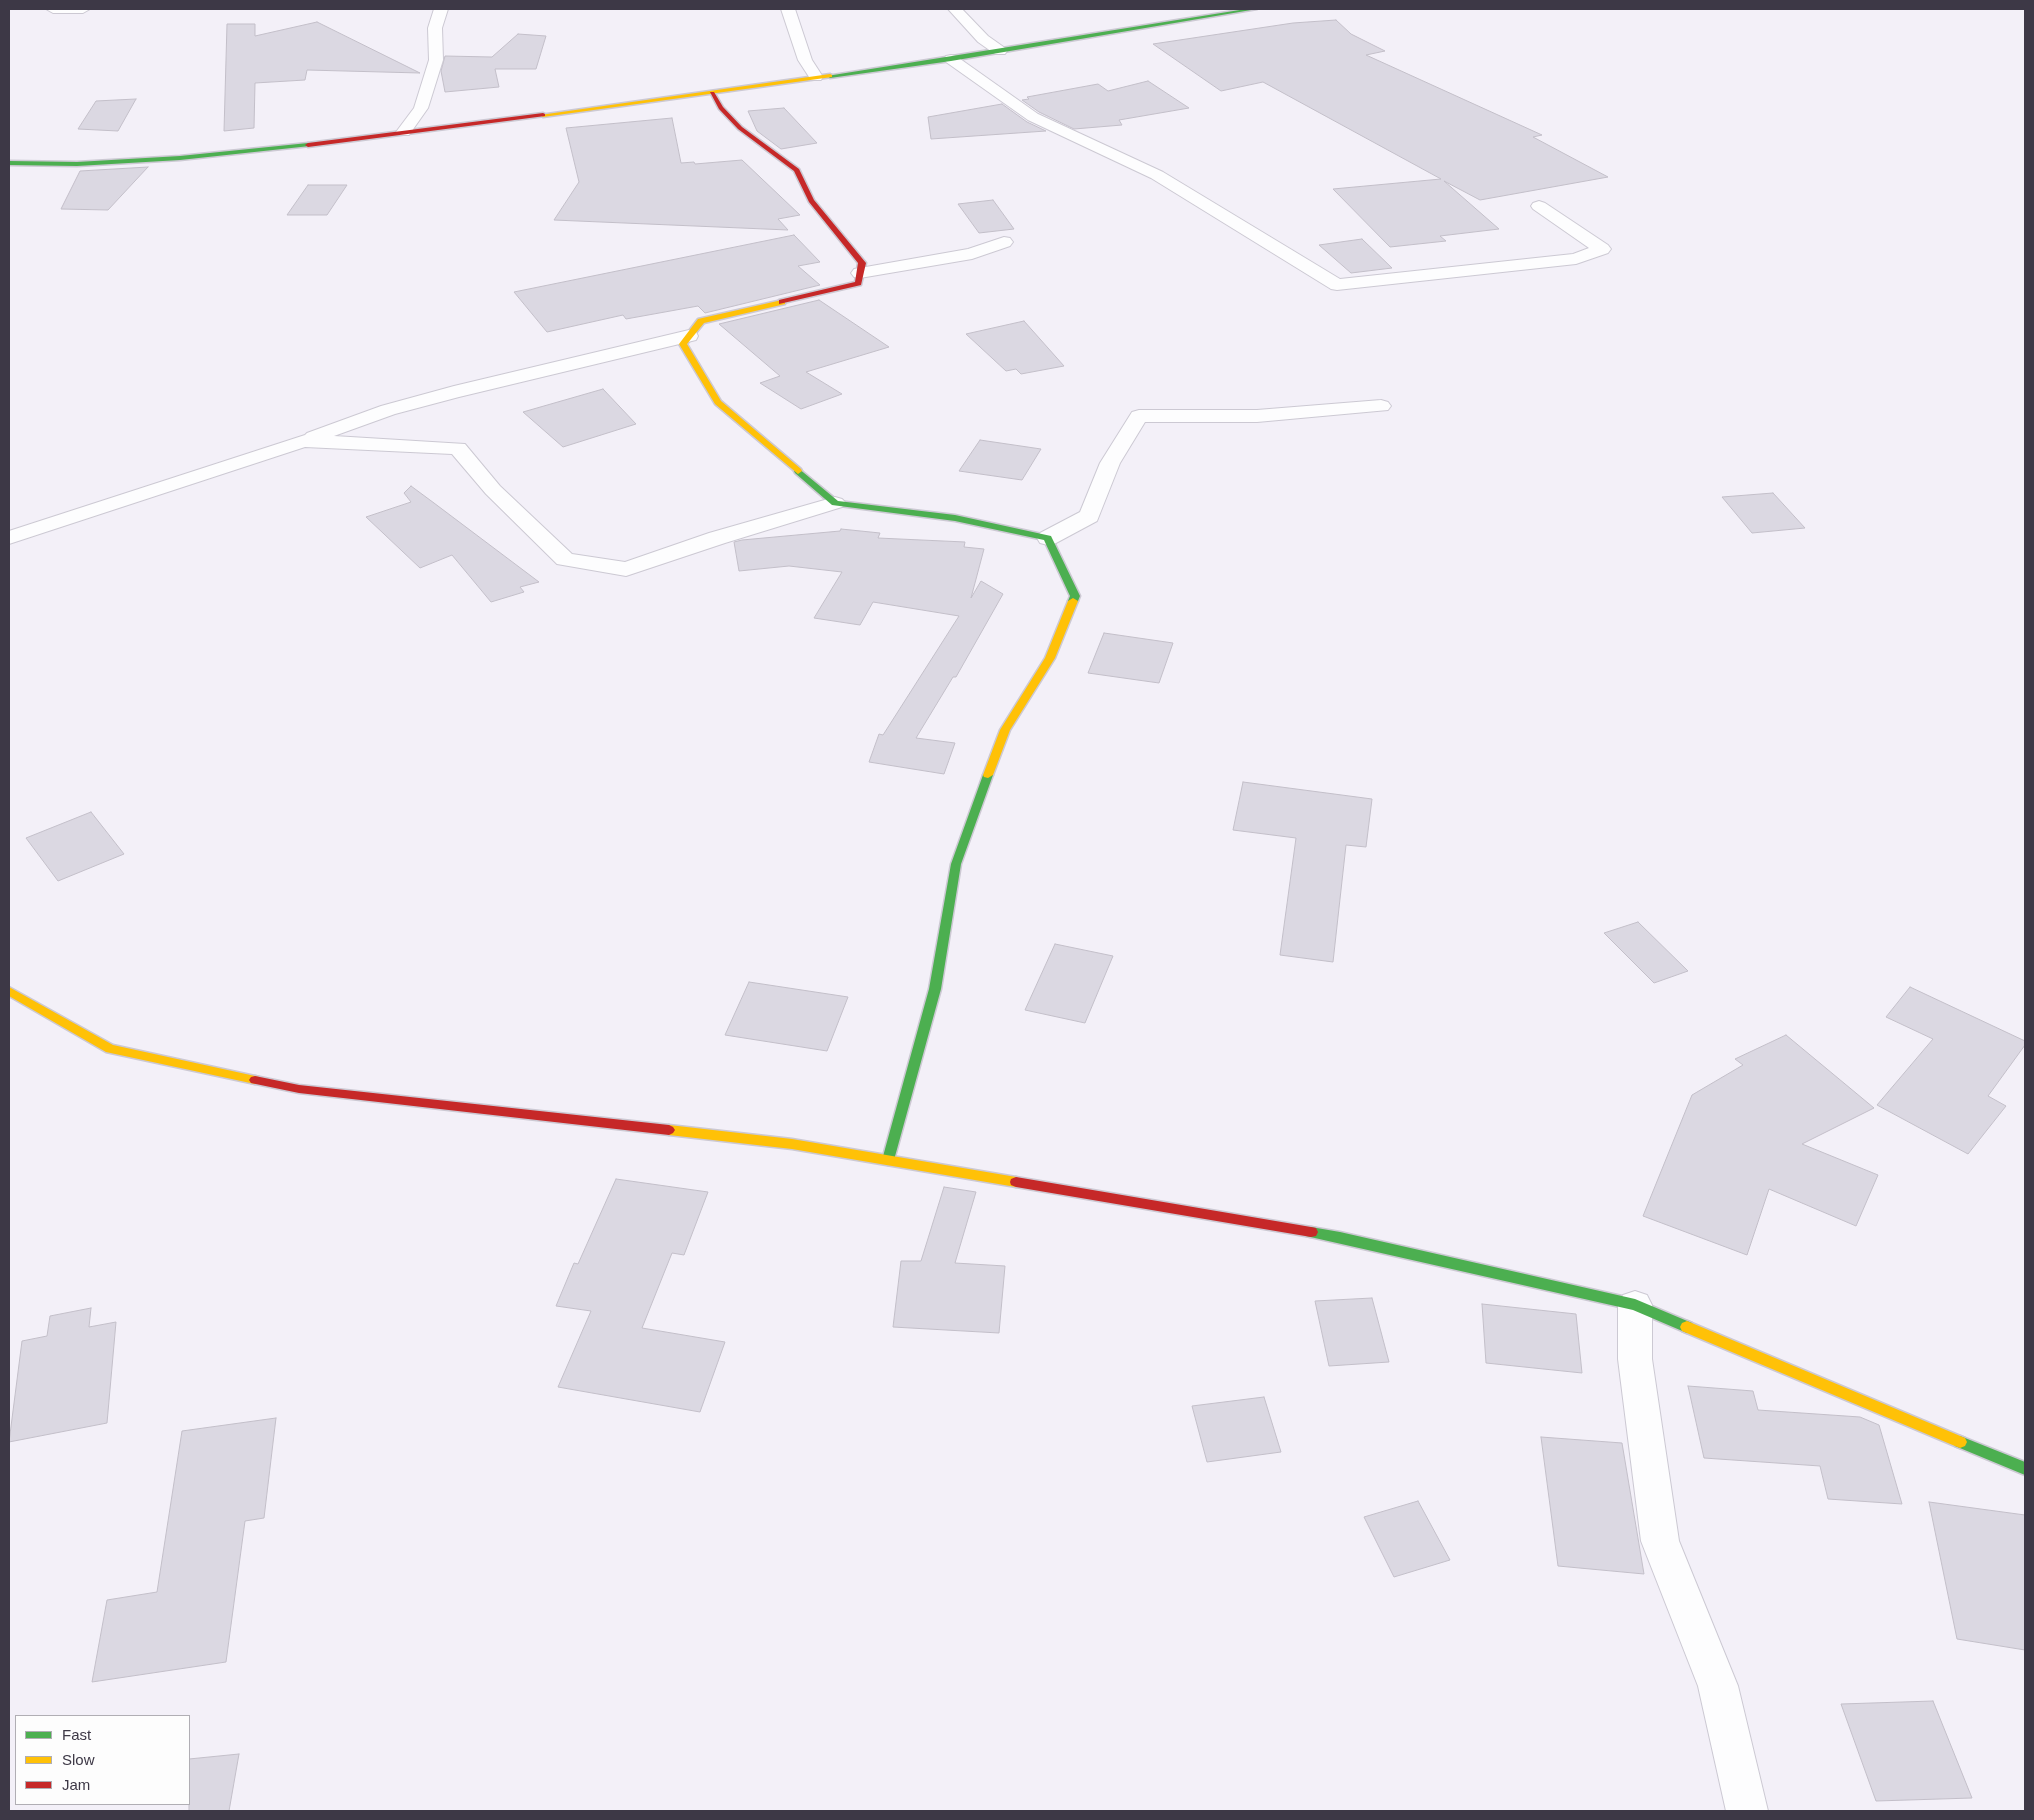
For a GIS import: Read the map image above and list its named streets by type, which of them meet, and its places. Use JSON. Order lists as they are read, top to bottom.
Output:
{
  "legend": ["Fast", "Slow", "Jam"]
}
